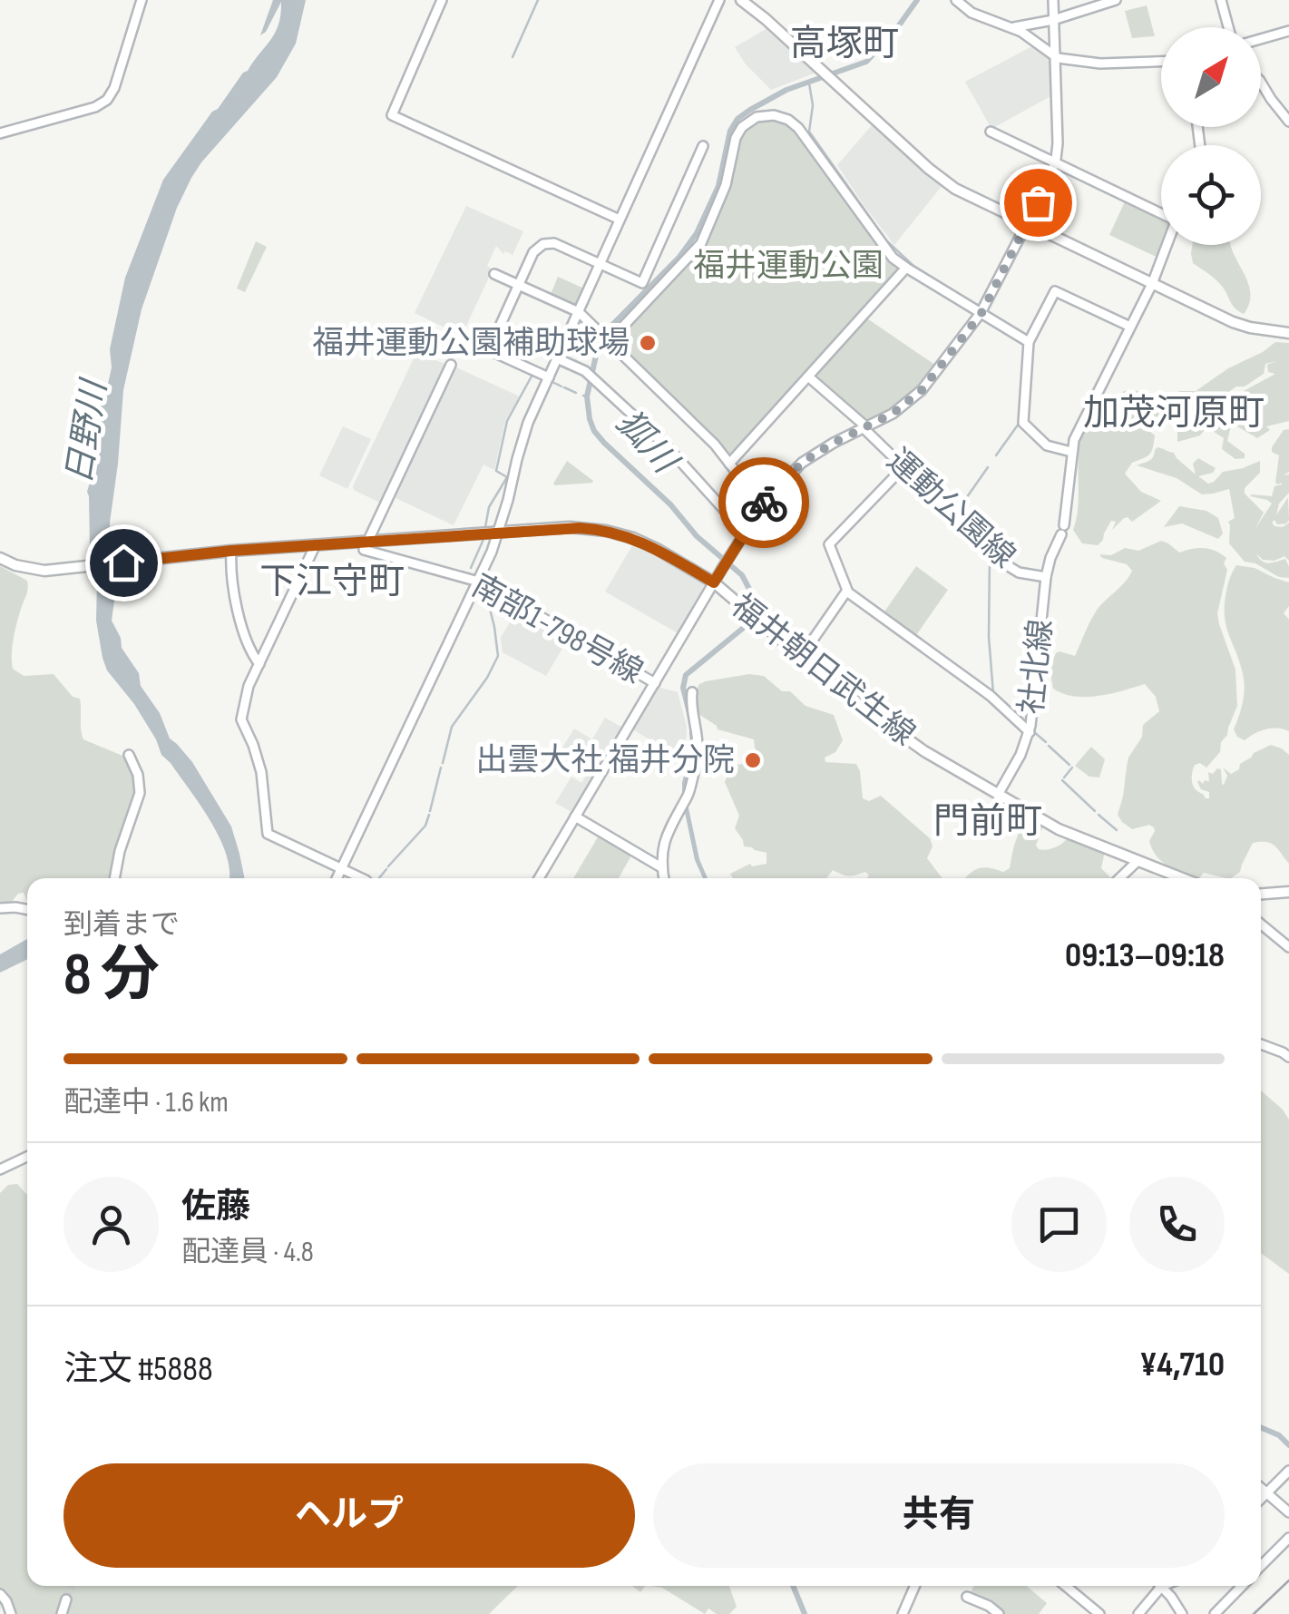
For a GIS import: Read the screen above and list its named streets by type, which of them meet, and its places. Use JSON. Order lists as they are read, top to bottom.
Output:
{
  "streets": {
    "main road": ["福井朝日武生線"],
    "street": ["運動公園線", "南部1-798号線", "社北線"]
  },
  "crossings": [
    ["運動公園線", "社北線"],
    ["南部1-798号線", "福井朝日武生線"],
    ["社北線", "福井朝日武生線"]
  ],
  "districts": [
    "高塚町",
    "加茂河原町",
    "下江守町",
    "門前町"
  ],
  "water": ["日野川", "狐川"],
  "parks": ["福井運動公園"],
  "places": ["福井運動公園補助球場", "出雲大社 福井分院"],
  "north": "top right",
  "page": {
    "heading": ["8 分", "到着まで", "09:13–09:18"],
    "panel": [
      "佐藤",
      "配達員 · 4.8",
      "注文 #5888",
      "¥4,710"
    ],
    "bar": "配達中 · 1.6 km",
    "buttons": ["ヘルプ", "共有"]
  }
}
